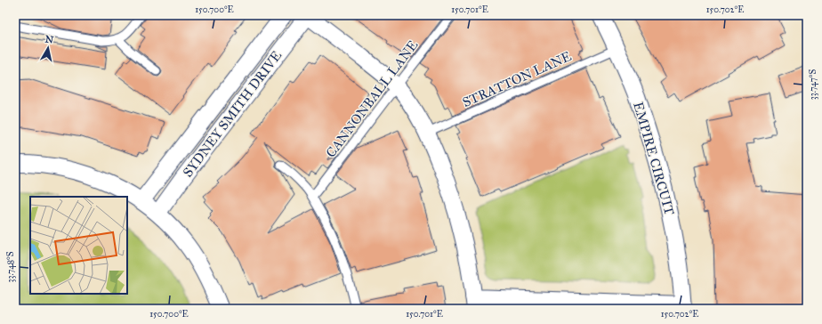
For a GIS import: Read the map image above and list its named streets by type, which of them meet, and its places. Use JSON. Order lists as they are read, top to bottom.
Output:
{
  "streets": {
    "street": ["SYDNEY SMITH DRIVE", "EMPIRE CIRCUIT"],
    "lane": ["STRATTON LANE", "CANNONBALL LANE"]
  },
  "crossings": [
    ["STRATTON LANE", "EMPIRE CIRCUIT"]
  ],
  "north": "top",
  "coordinates": [
    "150.700°E",
    "150.701°E",
    "150.702°E",
    "33.747°S",
    "33.748°S"
  ]
}
